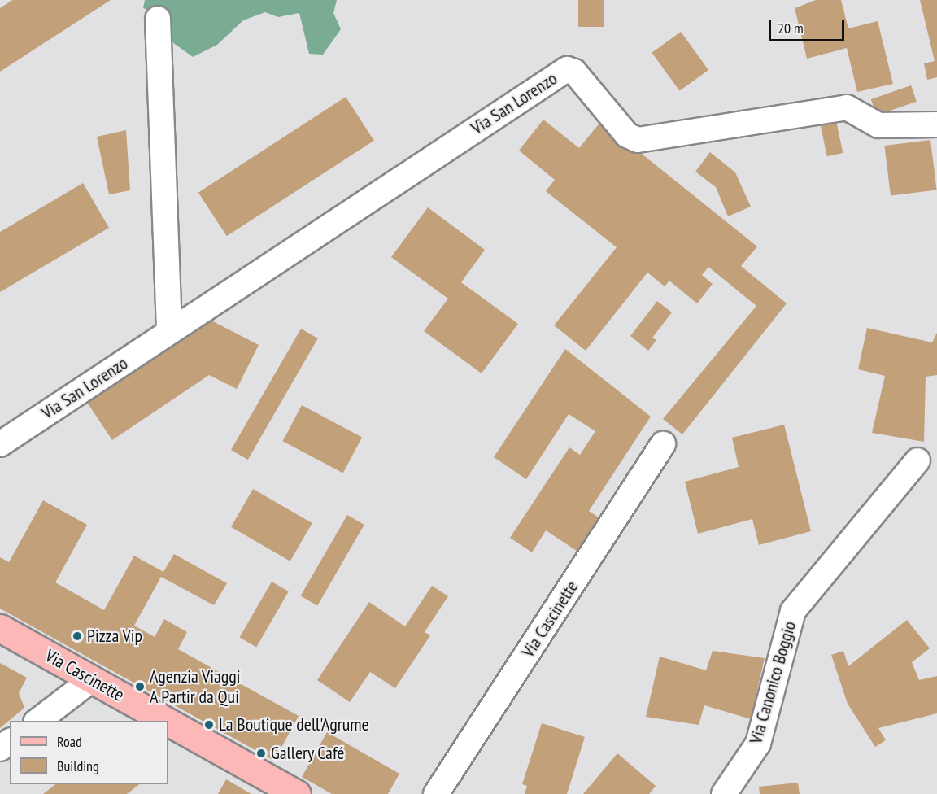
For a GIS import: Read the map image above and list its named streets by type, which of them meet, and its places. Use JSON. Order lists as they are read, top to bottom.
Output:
{
  "streets": {
    "main road": ["Via Cascinette"],
    "street": ["Via San Lorenzo", "Via Canonico Boggio"]
  },
  "places": [
    "Pizza Vip",
    "Agenzia Viaggi A Partir da Qui",
    "La Boutique dell'Agrume",
    "Gallery Café"
  ],
  "legend": ["Road", "Building"],
  "scale_bar": "20 m"
}
